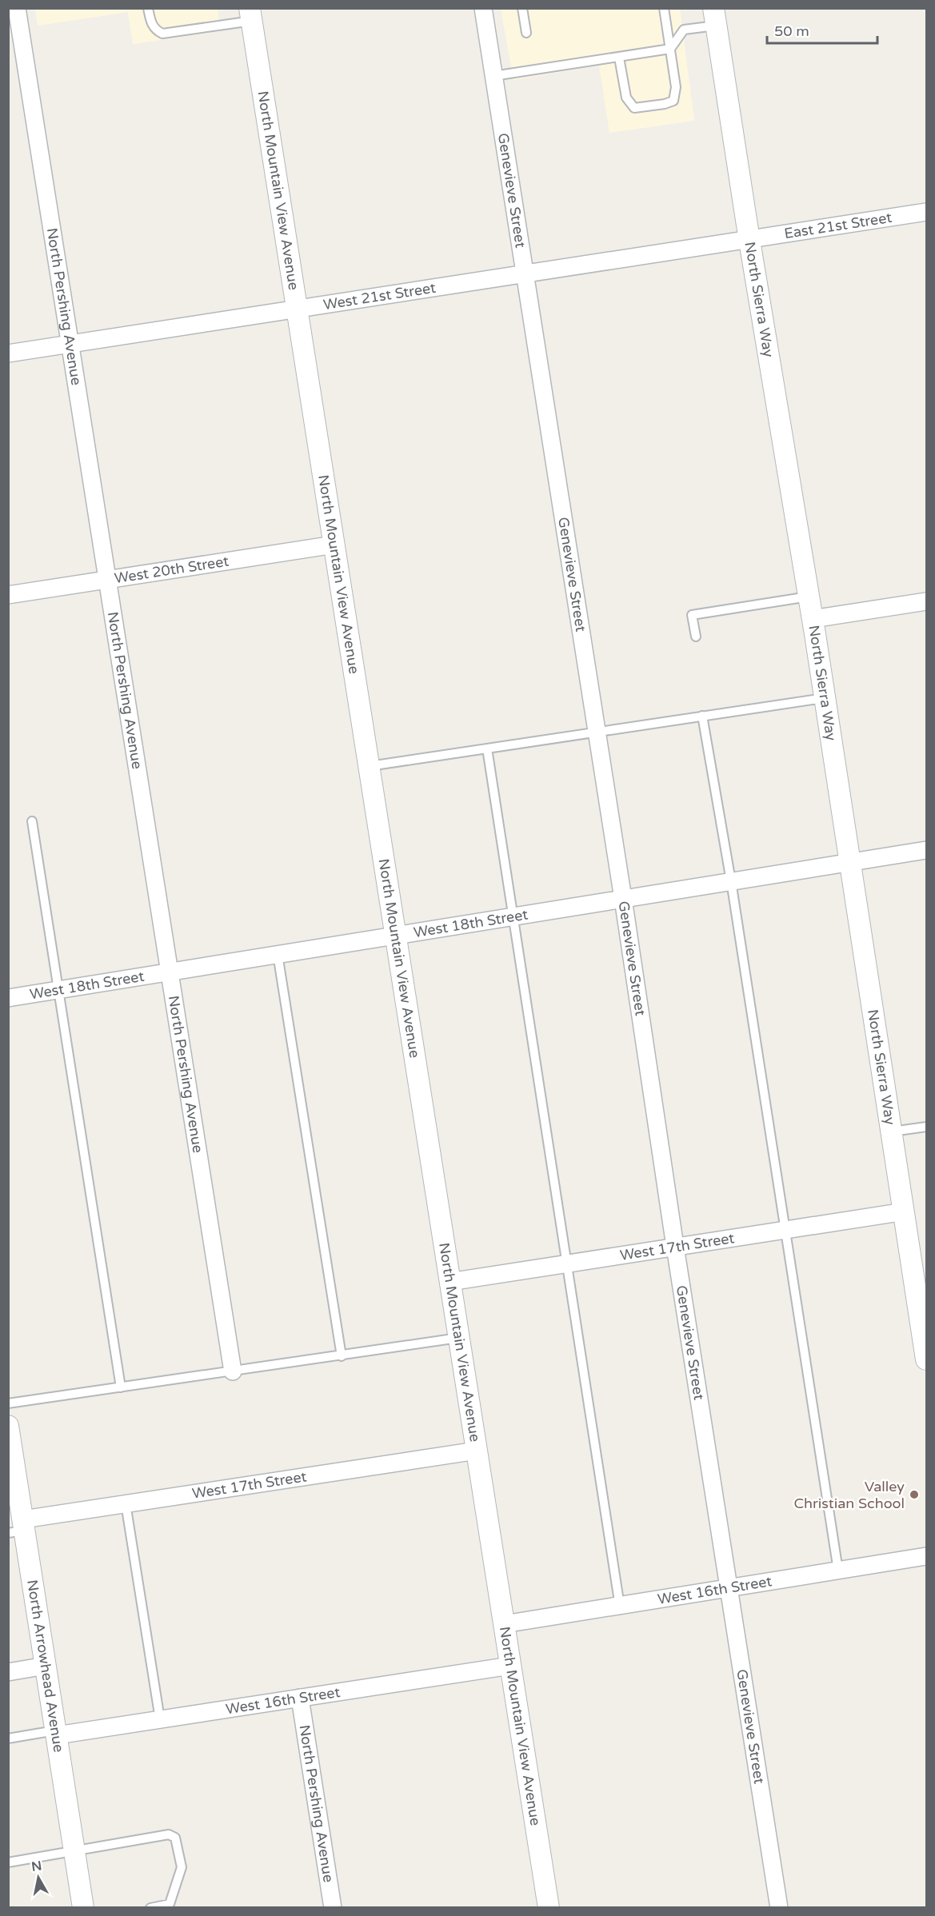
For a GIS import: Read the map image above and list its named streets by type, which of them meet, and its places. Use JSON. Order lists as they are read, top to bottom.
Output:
{
  "streets": {
    "street": [
      "North Mountain View Avenue",
      "Genevieve Street",
      "East 21st Street",
      "West 21st Street",
      "North Sierra Way",
      "North Pershing Avenue",
      "West 20th Street",
      "West 18th Street",
      "West 17th Street",
      "West 16th Street",
      "North Arrowhead Avenue"
    ]
  },
  "crossings": [
    ["North Mountain View Avenue", "West 21st Street"],
    ["North Mountain View Avenue", "West 20th Street"],
    ["North Mountain View Avenue", "West 18th Street"],
    ["North Mountain View Avenue", "West 17th Street"],
    ["North Mountain View Avenue", "West 16th Street"],
    ["Genevieve Street", "West 21st Street"],
    ["Genevieve Street", "West 18th Street"],
    ["Genevieve Street", "West 17th Street"],
    ["Genevieve Street", "West 16th Street"],
    ["East 21st Street", "West 21st Street"],
    ["East 21st Street", "North Sierra Way"],
    ["West 21st Street", "North Sierra Way"],
    ["West 21st Street", "North Pershing Avenue"],
    ["North Sierra Way", "West 18th Street"],
    ["North Sierra Way", "West 17th Street"],
    ["North Pershing Avenue", "West 20th Street"],
    ["North Pershing Avenue", "West 18th Street"],
    ["North Pershing Avenue", "West 16th Street"],
    ["West 17th Street", "North Arrowhead Avenue"],
    ["West 16th Street", "North Arrowhead Avenue"]
  ],
  "places": ["Valley Christian School"],
  "scale_bar": "50 m",
  "north": "top"
}
